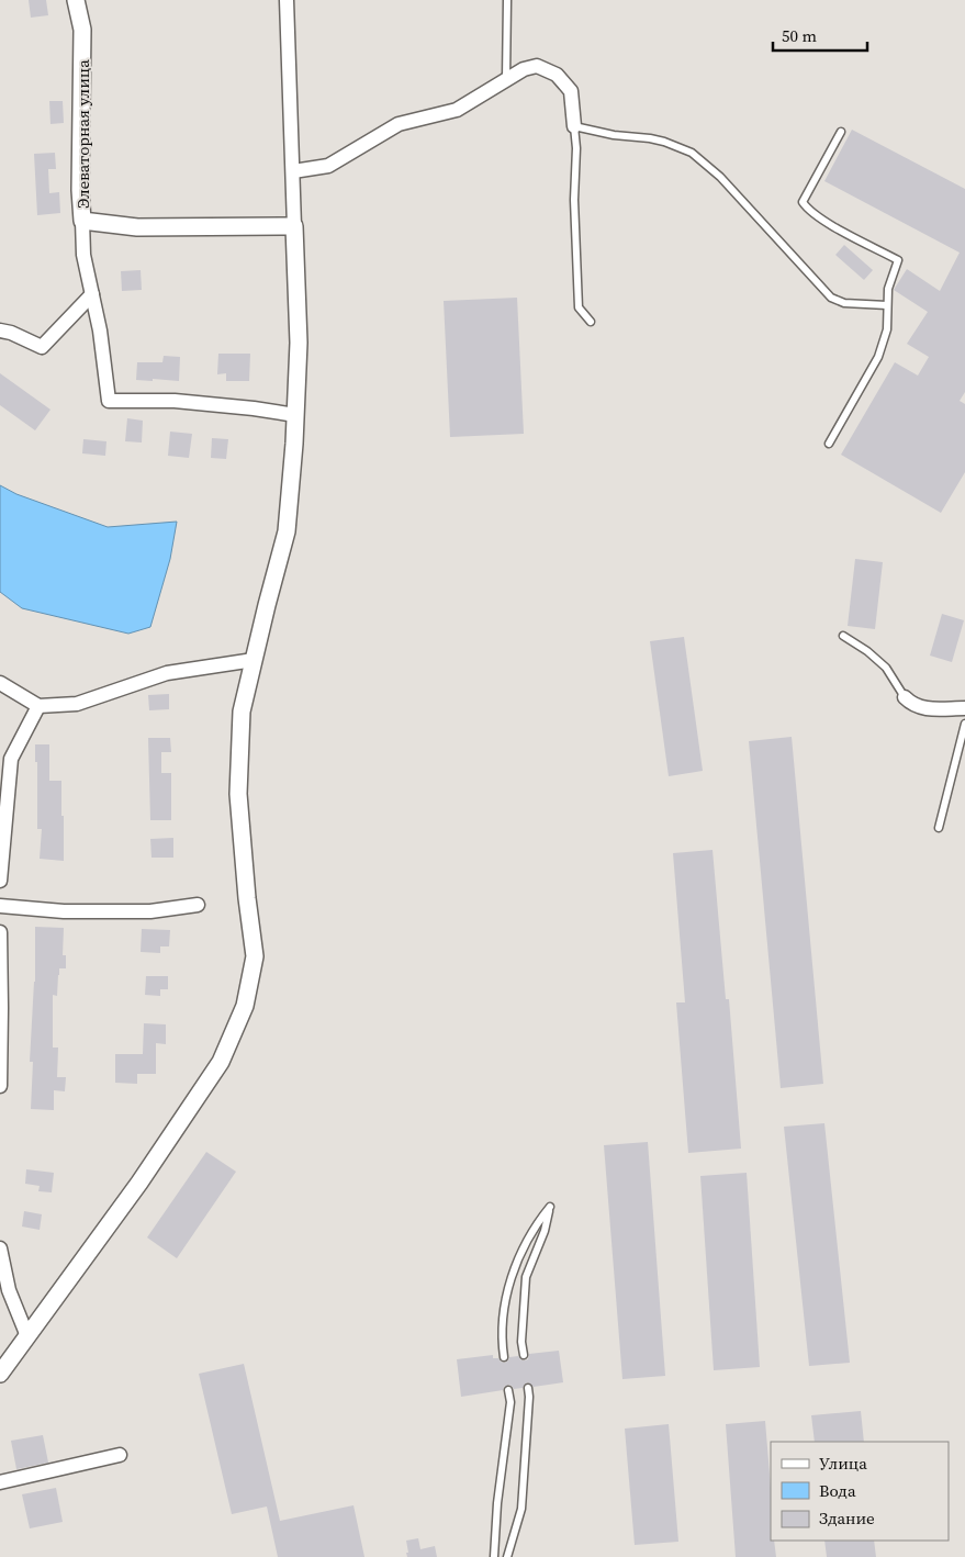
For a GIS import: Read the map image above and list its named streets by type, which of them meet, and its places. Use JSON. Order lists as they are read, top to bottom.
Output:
{
  "streets": {
    "street": ["Элеваторная улица"]
  },
  "legend": ["Улица", "Вода", "Здание"],
  "scale_bar": "50 m"
}
